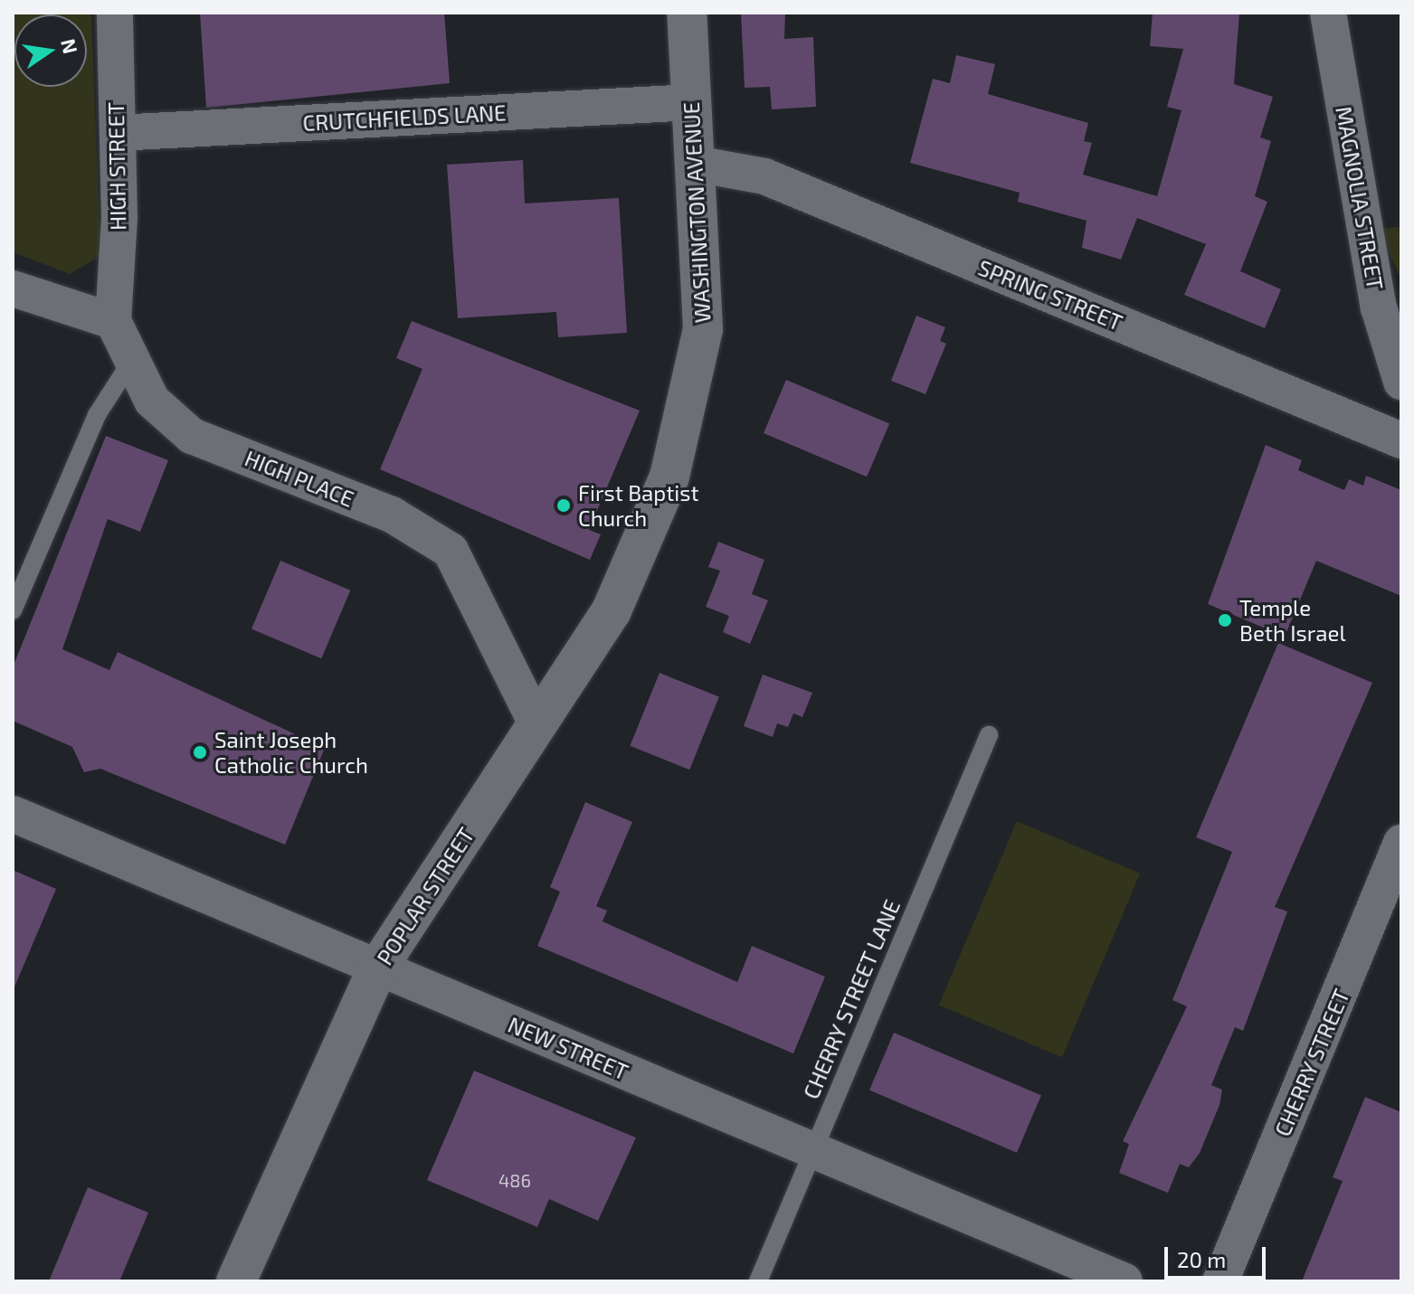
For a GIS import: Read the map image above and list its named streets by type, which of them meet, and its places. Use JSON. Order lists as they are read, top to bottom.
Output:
{
  "streets": {
    "street": [
      "CRUTCHFIELDS LANE",
      "HIGH STREET",
      "MAGNOLIA STREET",
      "WASHINGTON AVENUE",
      "SPRING STREET",
      "HIGH PLACE",
      "POPLAR STREET",
      "NEW STREET",
      "CHERRY STREET"
    ],
    "lane": ["CHERRY STREET LANE"]
  },
  "crossings": [
    ["CRUTCHFIELDS LANE", "HIGH STREET"],
    ["CRUTCHFIELDS LANE", "WASHINGTON AVENUE"],
    ["HIGH STREET", "HIGH PLACE"],
    ["WASHINGTON AVENUE", "SPRING STREET"],
    ["WASHINGTON AVENUE", "POPLAR STREET"],
    ["HIGH PLACE", "POPLAR STREET"],
    ["POPLAR STREET", "NEW STREET"],
    ["CHERRY STREET LANE", "NEW STREET"]
  ],
  "places": ["First Baptist Church", "Temple Beth Israel", "Saint Joseph Catholic Church"],
  "house_numbers": ["486"],
  "scale_bar": "20 m",
  "north": "right"
}
